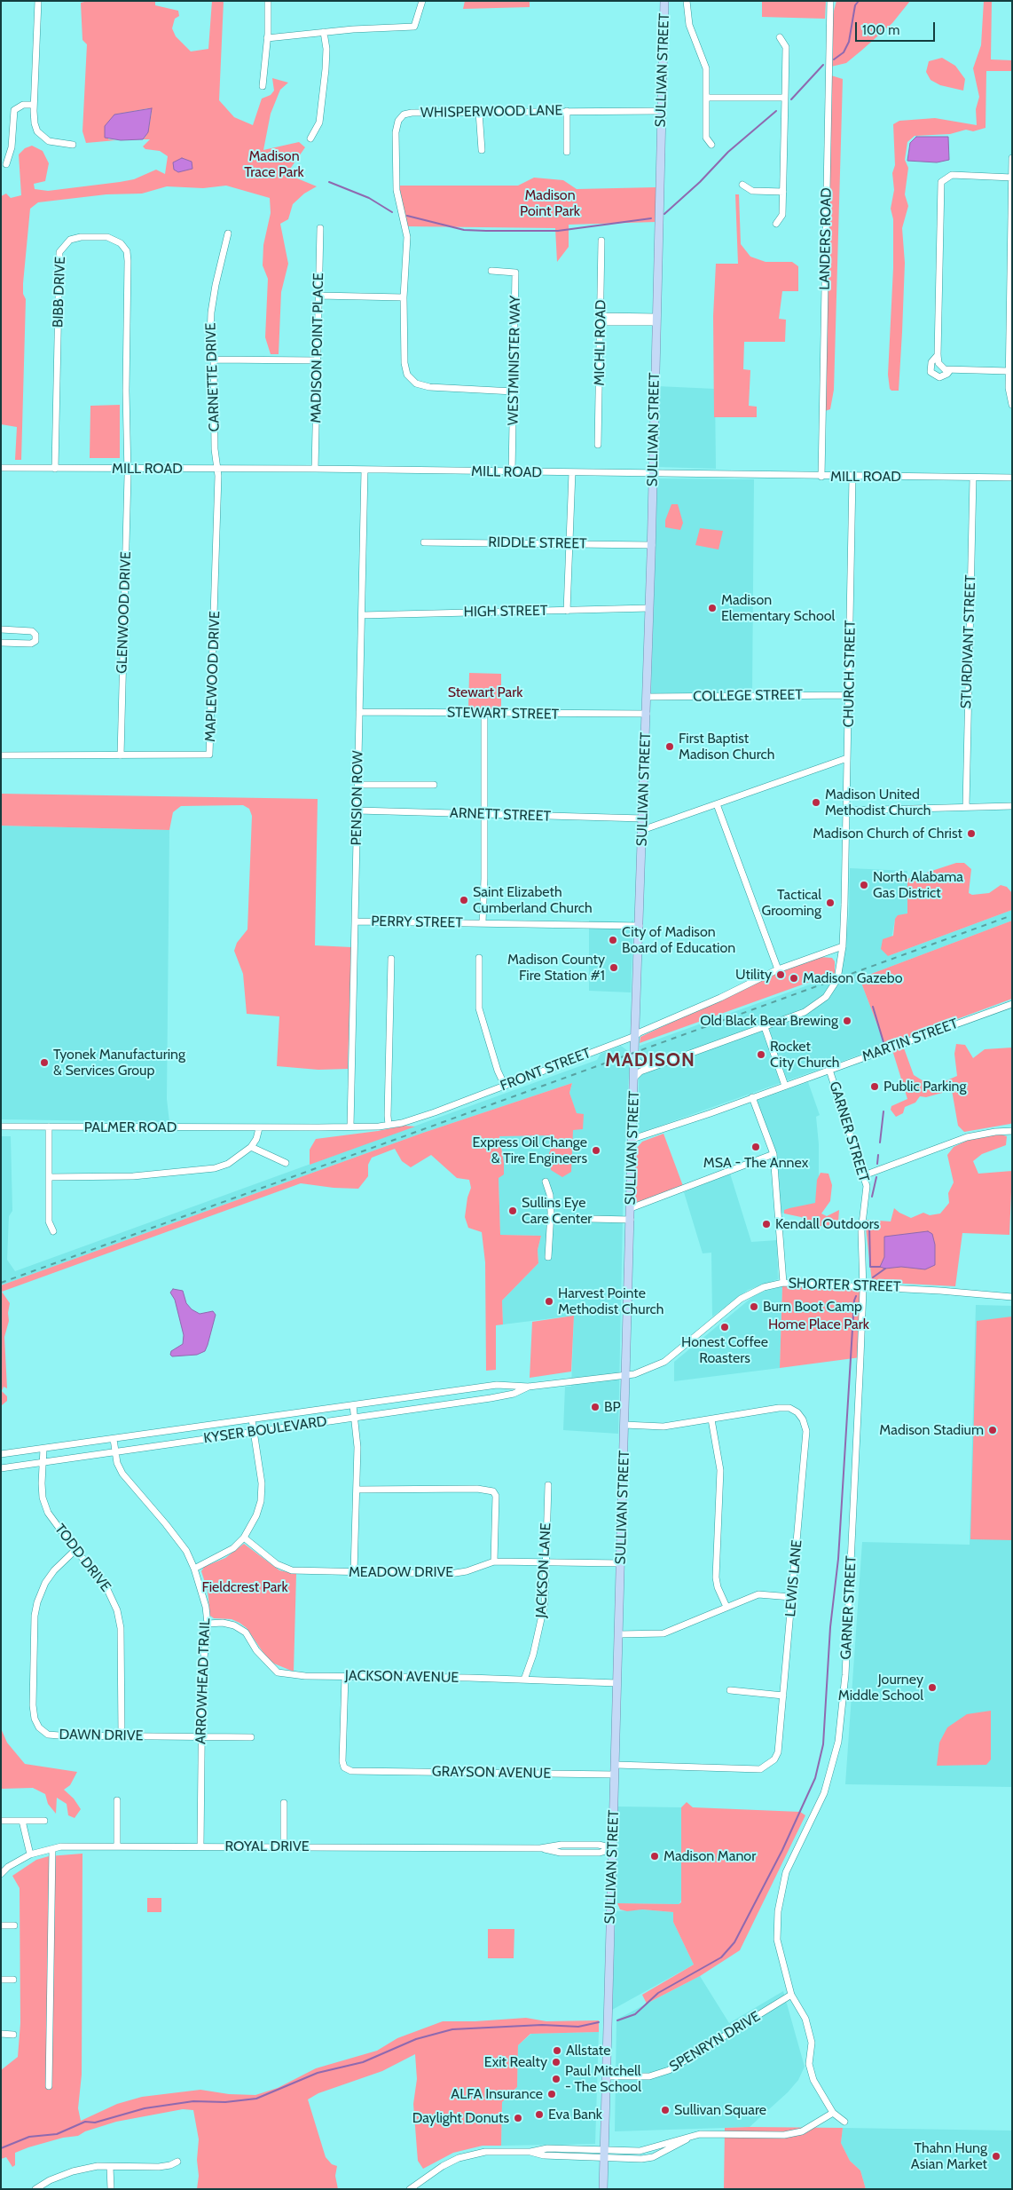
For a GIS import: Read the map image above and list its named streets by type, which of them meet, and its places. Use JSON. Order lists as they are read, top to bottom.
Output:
{
  "streets": {
    "main road": ["SULLIVAN STREET"],
    "street": [
      "WHISPERWOOD LANE",
      "LANDERS ROAD",
      "BIBB DRIVE",
      "MICHLI ROAD",
      "MADISON POINT PLACE",
      "WESTMINISTER WAY",
      "CARNETTE DRIVE",
      "MILL ROAD",
      "RIDDLE STREET",
      "HIGH STREET",
      "GLENWOOD DRIVE",
      "STURDIVANT STREET",
      "CHURCH STREET",
      "MAPLEWOOD DRIVE",
      "COLLEGE STREET",
      "STEWART STREET",
      "PENSION ROW",
      "ARNETT STREET",
      "PERRY STREET",
      "MARTIN STREET",
      "FRONT STREET",
      "PALMER ROAD",
      "GARNER STREET",
      "SHORTER STREET",
      "KYSER BOULEVARD",
      "TODD DRIVE",
      "JACKSON LANE",
      "MEADOW DRIVE",
      "LEWIS LANE",
      "JACKSON AVENUE",
      "ARROWHEAD TRAIL",
      "DAWN DRIVE",
      "GRAYSON AVENUE",
      "ROYAL DRIVE",
      "SPENRYN DRIVE"
    ]
  },
  "crossings": [
    ["SULLIVAN STREET", "WHISPERWOOD LANE"],
    ["SULLIVAN STREET", "MILL ROAD"],
    ["SULLIVAN STREET", "RIDDLE STREET"],
    ["SULLIVAN STREET", "HIGH STREET"],
    ["SULLIVAN STREET", "CHURCH STREET"],
    ["SULLIVAN STREET", "COLLEGE STREET"],
    ["SULLIVAN STREET", "STEWART STREET"],
    ["SULLIVAN STREET", "ARNETT STREET"],
    ["SULLIVAN STREET", "PERRY STREET"],
    ["SULLIVAN STREET", "MARTIN STREET"],
    ["SULLIVAN STREET", "FRONT STREET"],
    ["SULLIVAN STREET", "SHORTER STREET"],
    ["SULLIVAN STREET", "KYSER BOULEVARD"],
    ["SULLIVAN STREET", "MEADOW DRIVE"],
    ["SULLIVAN STREET", "LEWIS LANE"],
    ["SULLIVAN STREET", "JACKSON AVENUE"],
    ["SULLIVAN STREET", "GRAYSON AVENUE"],
    ["SULLIVAN STREET", "ROYAL DRIVE"],
    ["SULLIVAN STREET", "SPENRYN DRIVE"],
    ["WHISPERWOOD LANE", "WESTMINISTER WAY"],
    ["LANDERS ROAD", "MILL ROAD"],
    ["BIBB DRIVE", "MILL ROAD"],
    ["BIBB DRIVE", "GLENWOOD DRIVE"],
    ["MADISON POINT PLACE", "MILL ROAD"],
    ["WESTMINISTER WAY", "MILL ROAD"],
    ["CARNETTE DRIVE", "MILL ROAD"],
    ["CARNETTE DRIVE", "MAPLEWOOD DRIVE"],
    ["MILL ROAD", "GLENWOOD DRIVE"],
    ["MILL ROAD", "STURDIVANT STREET"],
    ["MILL ROAD", "CHURCH STREET"],
    ["MILL ROAD", "MAPLEWOOD DRIVE"],
    ["MILL ROAD", "PENSION ROW"],
    ["HIGH STREET", "PENSION ROW"],
    ["GLENWOOD DRIVE", "MAPLEWOOD DRIVE"],
    ["CHURCH STREET", "COLLEGE STREET"],
    ["CHURCH STREET", "FRONT STREET"],
    ["STEWART STREET", "PENSION ROW"],
    ["PENSION ROW", "ARNETT STREET"],
    ["PENSION ROW", "PERRY STREET"],
    ["PENSION ROW", "FRONT STREET"],
    ["MARTIN STREET", "GARNER STREET"],
    ["FRONT STREET", "PALMER ROAD"],
    ["GARNER STREET", "SHORTER STREET"],
    ["GARNER STREET", "SPENRYN DRIVE"],
    ["SHORTER STREET", "KYSER BOULEVARD"],
    ["KYSER BOULEVARD", "TODD DRIVE"],
    ["KYSER BOULEVARD", "ARROWHEAD TRAIL"],
    ["TODD DRIVE", "DAWN DRIVE"],
    ["JACKSON LANE", "MEADOW DRIVE"],
    ["JACKSON LANE", "JACKSON AVENUE"],
    ["JACKSON AVENUE", "ARROWHEAD TRAIL"],
    ["JACKSON AVENUE", "GRAYSON AVENUE"],
    ["ARROWHEAD TRAIL", "DAWN DRIVE"],
    ["ARROWHEAD TRAIL", "ROYAL DRIVE"]
  ],
  "districts": ["MADISON"],
  "parks": [
    "Madison Trace Park",
    "Madison Point Park",
    "Stewart Park",
    "Home Place Park",
    "Fieldcrest Park"
  ],
  "places": [
    "Madison Elementary School",
    "First Baptist Madison Church",
    "Madison United Methodist Church",
    "Madison Church of Christ",
    "North Alabama Gas District",
    "Saint Elizabeth Cumberland Church",
    "Tactical Grooming",
    "City of Madison Board of Education",
    "Madison County Fire Station #1",
    "Utility",
    "Madison Gazebo",
    "Old Black Bear Brewing",
    "Rocket City Church",
    "Tyonek Manufacturing & Services Group",
    "Public Parking",
    "MSA - The Annex",
    "Express Oil Change & Tire Engineers",
    "Sullins Eye Care Center",
    "Kendall Outdoors",
    "Harvest Pointe Methodist Church",
    "Burn Boot Camp",
    "Honest Coffee Roasters",
    "BP",
    "Madison Stadium",
    "Journey Middle School",
    "Madison Manor",
    "Allstate",
    "Exit Realty",
    "Paul Mitchell - The School",
    "ALFA Insurance",
    "Sullivan Square",
    "Eva Bank",
    "Daylight Donuts",
    "Thahn Hung Asian Market"
  ],
  "scale_bar": "100 m"
}
